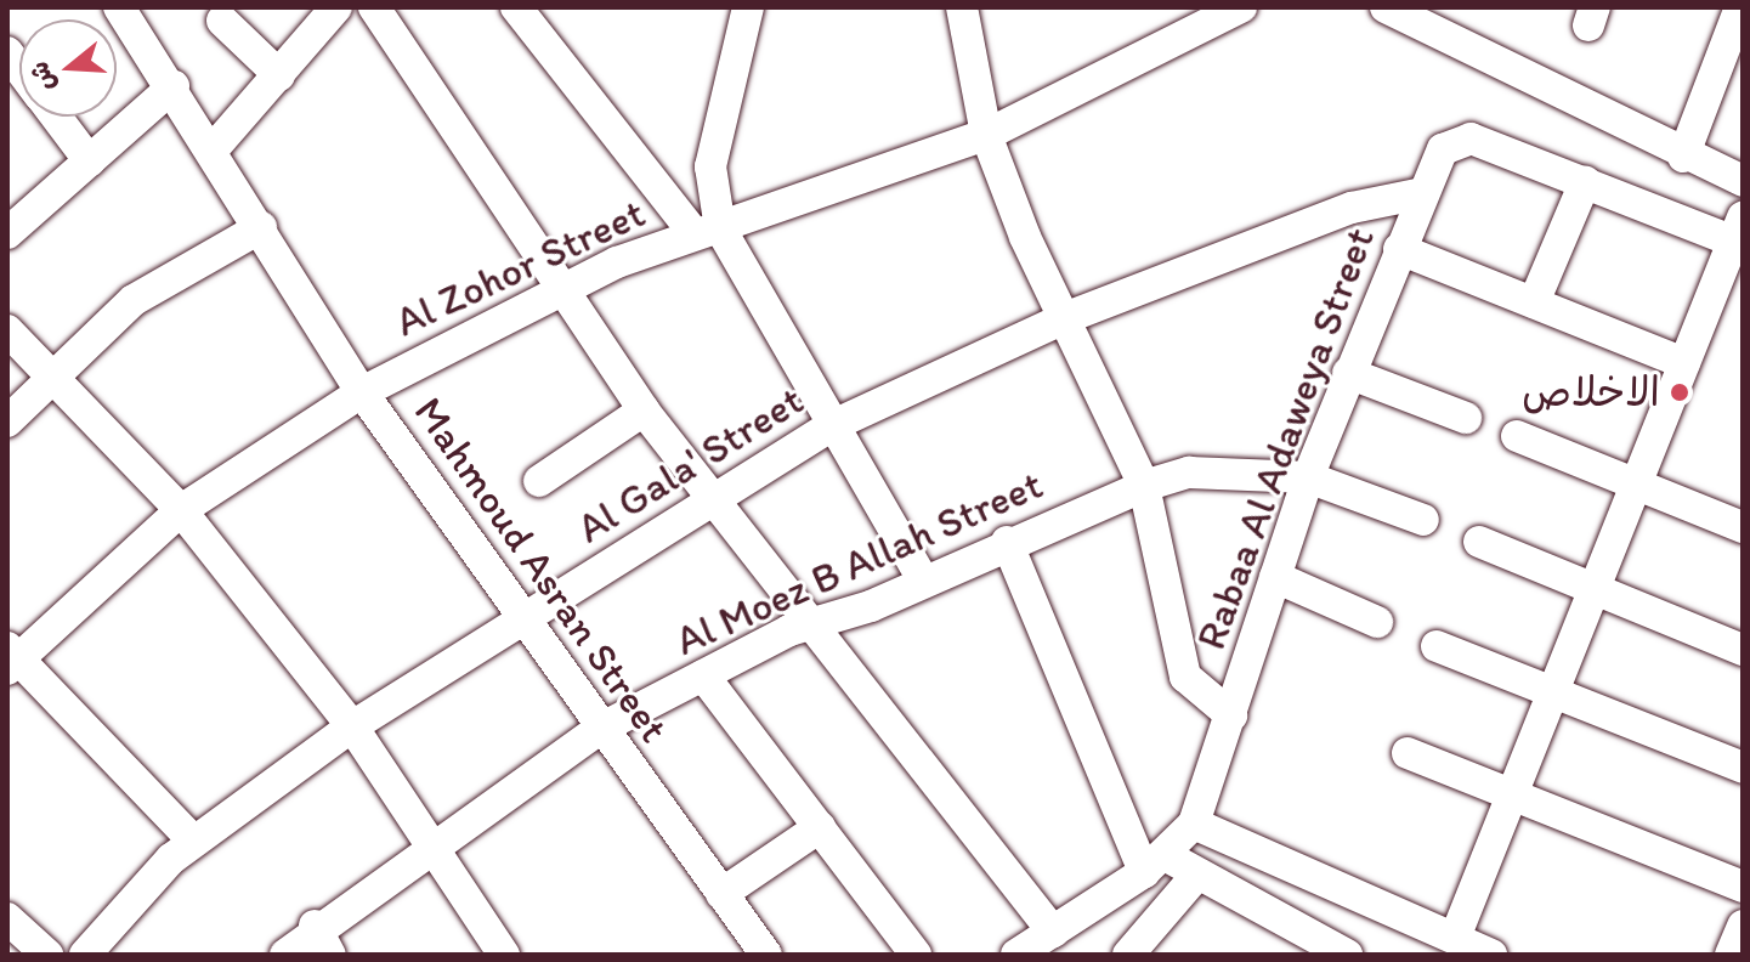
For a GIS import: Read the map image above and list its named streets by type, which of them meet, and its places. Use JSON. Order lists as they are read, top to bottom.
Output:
{
  "streets": {
    "street": [
      "Al Zohor Street",
      "Rabaa Al Adaweya Street",
      "Al Gala' Street",
      "Al Moez B Allah Street",
      "Mahmoud Asran Street"
    ]
  },
  "crossings": [
    ["Al Zohor Street", "Rabaa Al Adaweya Street"],
    ["Al Zohor Street", "Mahmoud Asran Street"],
    ["Rabaa Al Adaweya Street", "Al Gala' Street"],
    ["Rabaa Al Adaweya Street", "Al Moez B Allah Street"],
    ["Al Gala' Street", "Mahmoud Asran Street"],
    ["Al Moez B Allah Street", "Mahmoud Asran Street"]
  ],
  "places": ["الاخلاص"],
  "north": "left"
}
